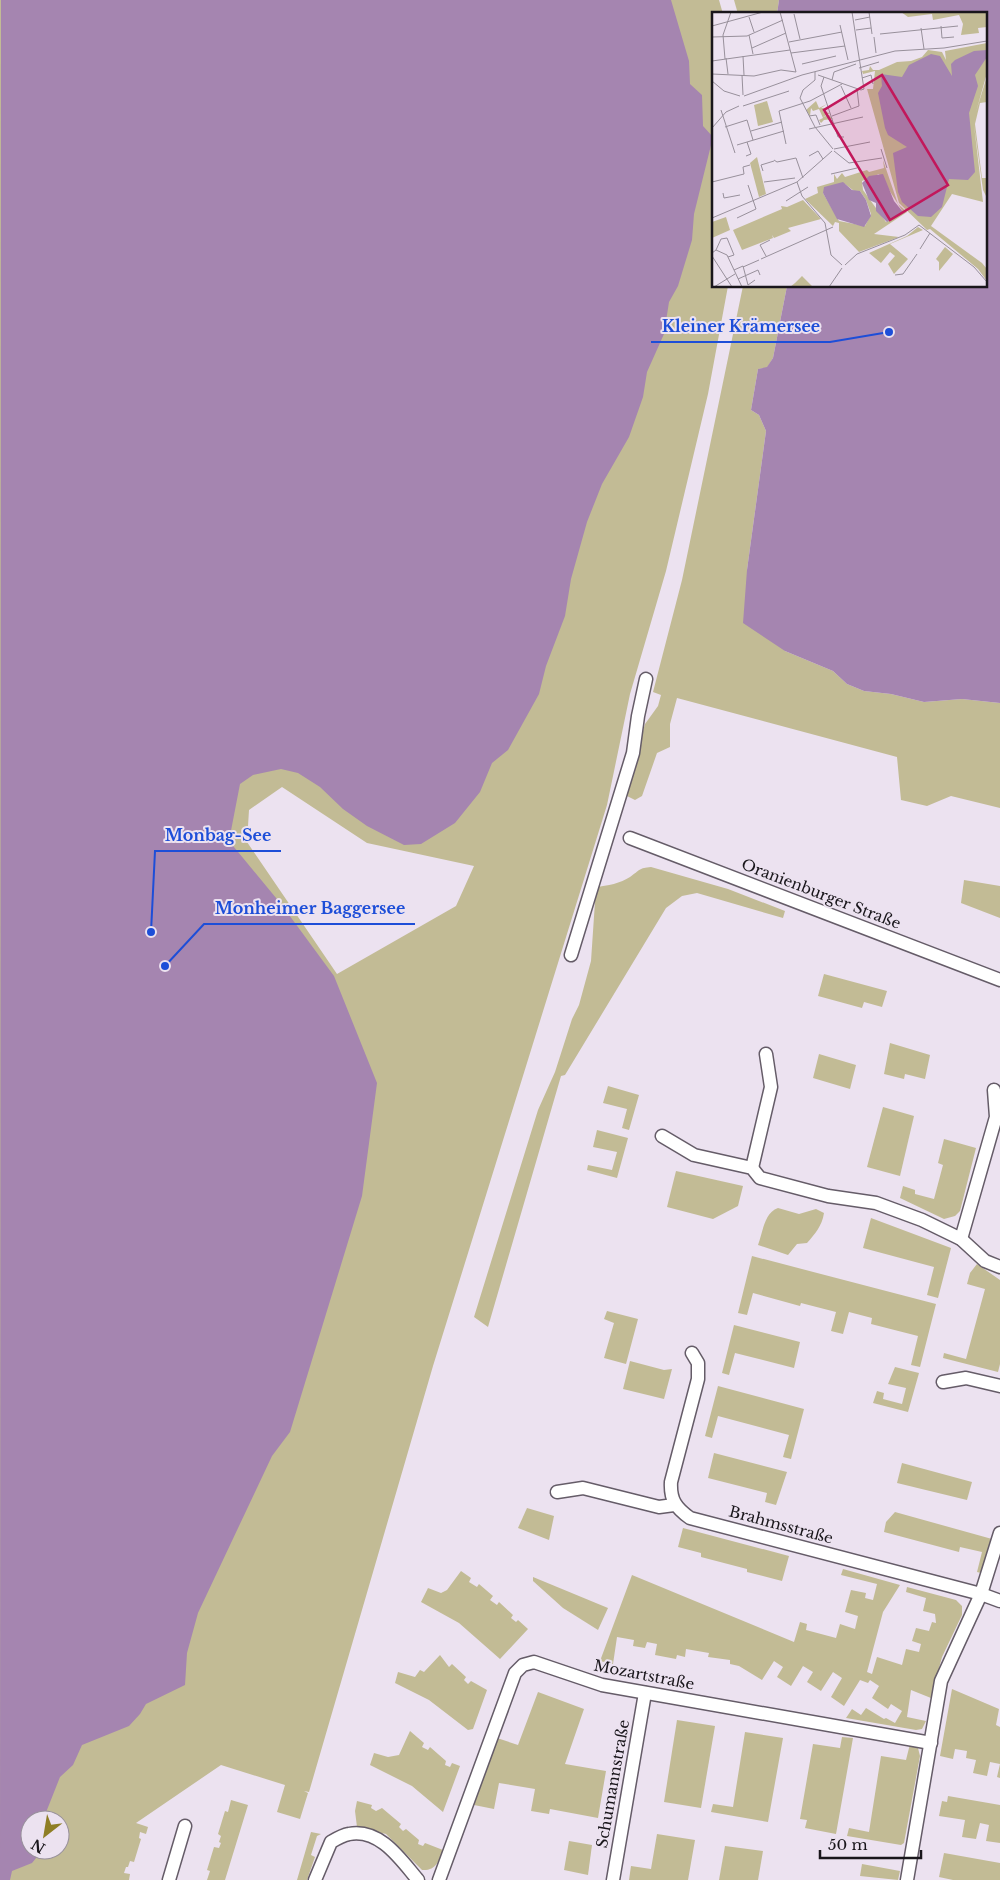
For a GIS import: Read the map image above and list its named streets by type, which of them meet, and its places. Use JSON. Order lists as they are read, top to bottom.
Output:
{
  "streets": {
    "street": [
      "Oranienburger Straße",
      "Brahmsstraße",
      "Mozartstraße",
      "Schumannstraße"
    ]
  },
  "crossings": [
    ["Mozartstraße", "Schumannstraße"]
  ],
  "places": ["Kleiner Krämersee", "Monbag-See", "Monheimer Baggersee"],
  "scale_bar": "50 m",
  "north": "bottom left"
}
